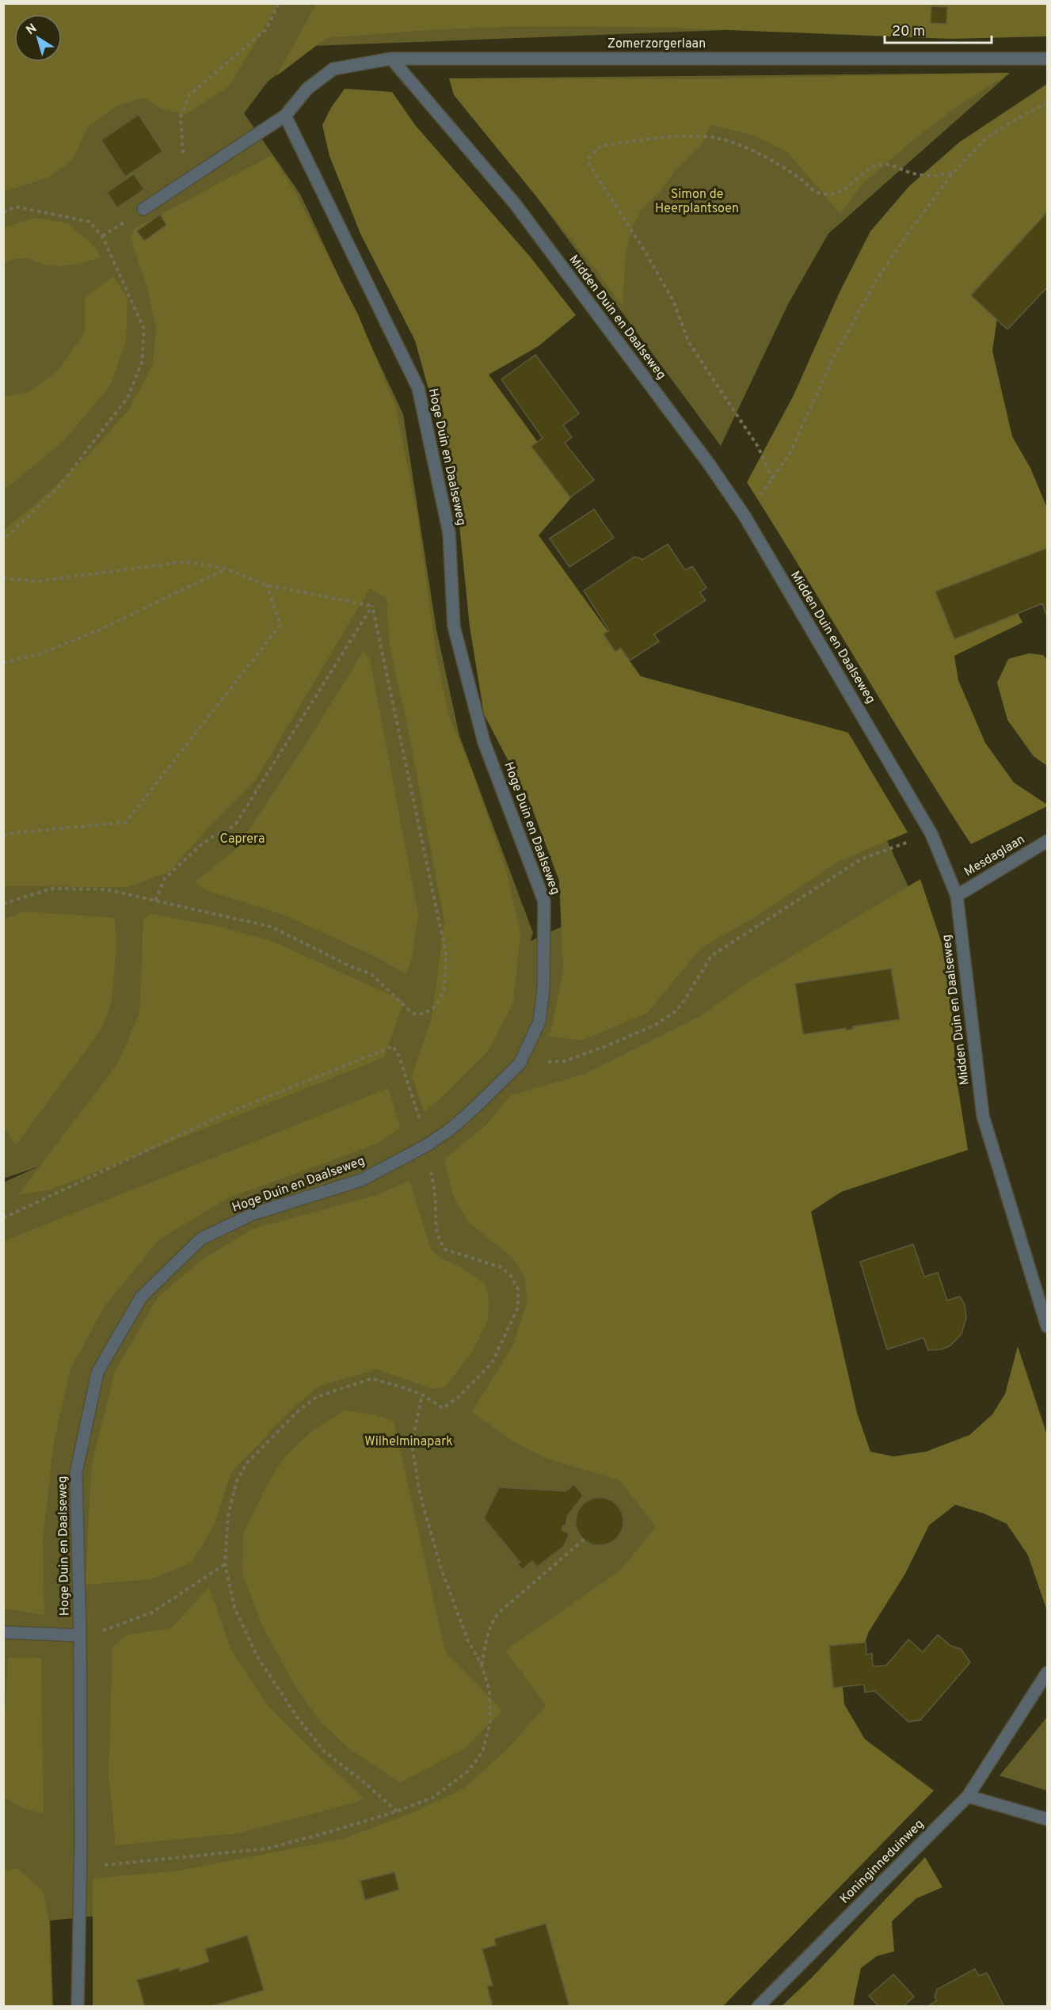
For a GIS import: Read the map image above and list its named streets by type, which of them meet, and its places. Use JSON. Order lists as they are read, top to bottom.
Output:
{
  "streets": {
    "street": [
      "Zomerzorgerlaan",
      "Midden Duin en Daalseweg",
      "Hoge Duin en Daalseweg",
      "Mesdaglaan",
      "Koninginneduinweg"
    ]
  },
  "crossings": [
    ["Zomerzorgerlaan", "Midden Duin en Daalseweg"],
    ["Zomerzorgerlaan", "Hoge Duin en Daalseweg"],
    ["Midden Duin en Daalseweg", "Mesdaglaan"]
  ],
  "parks": ["Simon de Heerplantsoen", "Caprera", "Wilhelminapark"],
  "scale_bar": "20 m",
  "north": "top left"
}
